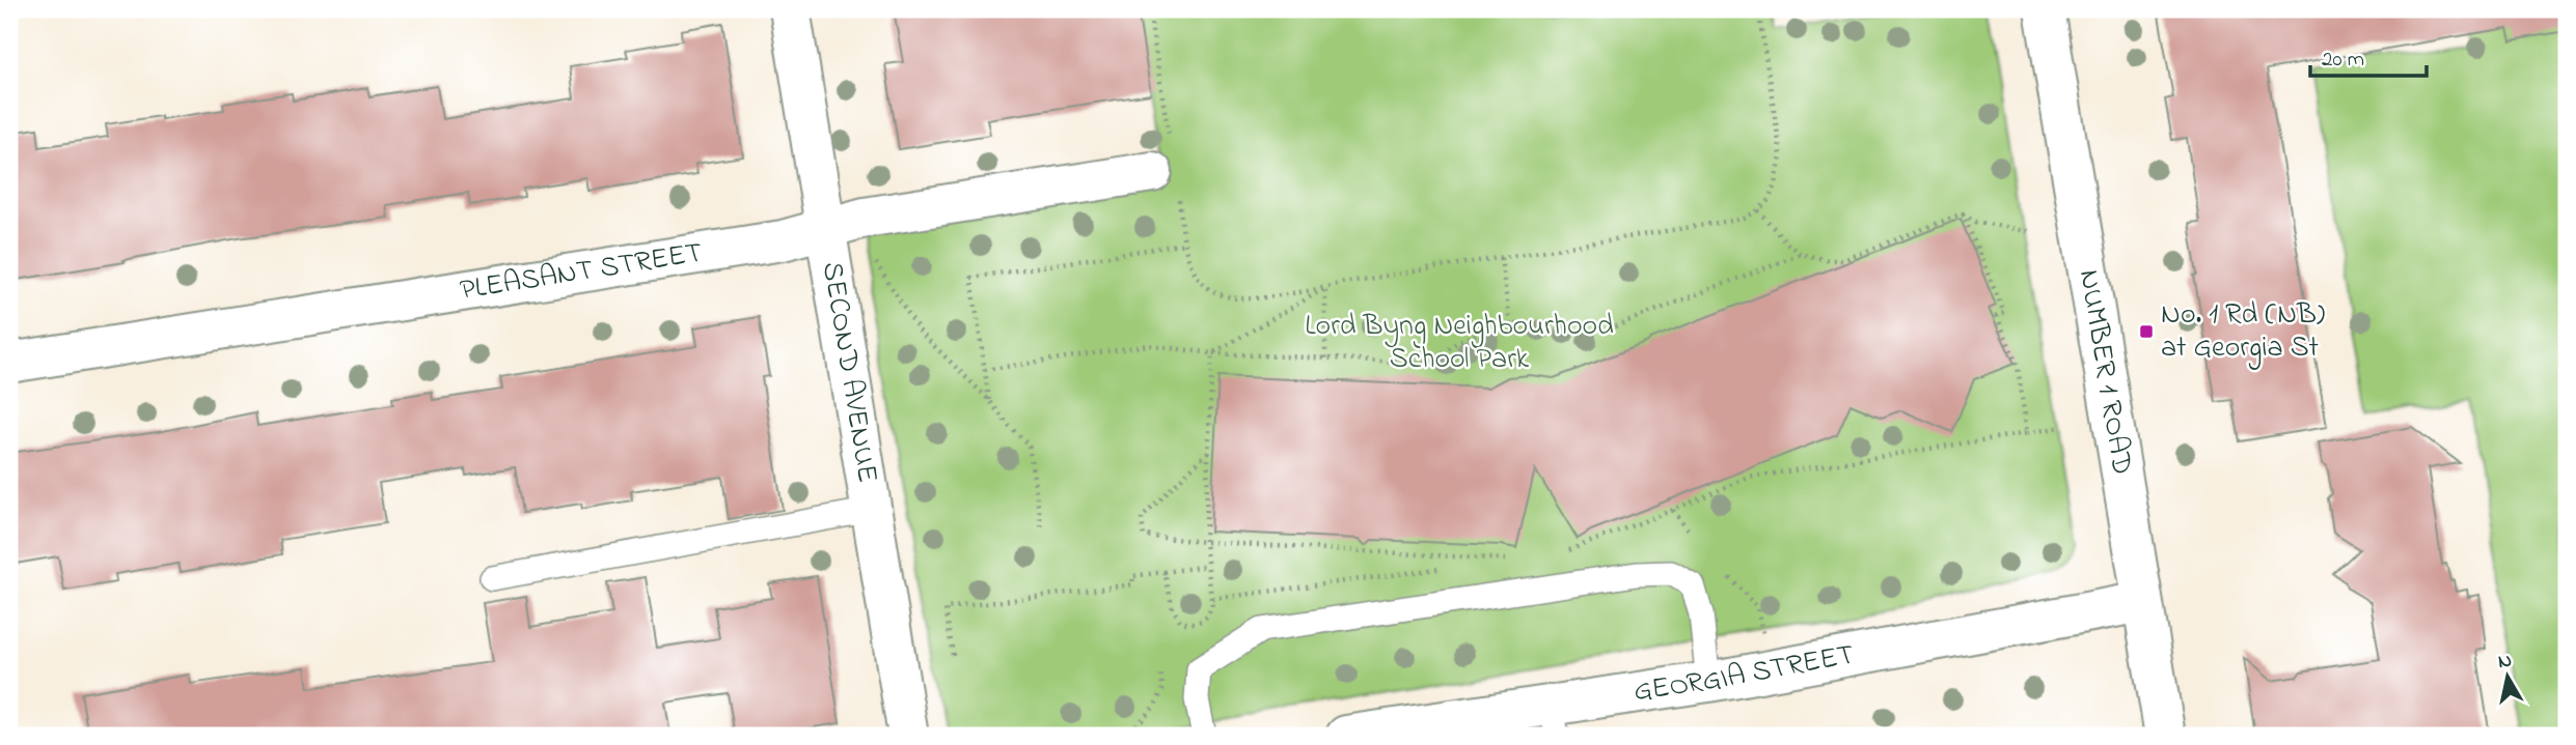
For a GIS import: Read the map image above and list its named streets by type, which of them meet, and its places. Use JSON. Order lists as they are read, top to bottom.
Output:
{
  "streets": {
    "street": [
      "PLEASANT STREET",
      "SECOND AVENUE",
      "NUMBER 1 ROAD",
      "GEORGIA STREET"
    ]
  },
  "crossings": [
    ["PLEASANT STREET", "SECOND AVENUE"],
    ["NUMBER 1 ROAD", "GEORGIA STREET"]
  ],
  "parks": ["Lord Byng Neighbourhood School Park"],
  "places": {
    "transit": ["No. 1 Rd (NB) at Georgia St"]
  },
  "scale_bar": "20 m",
  "north": "top"
}
